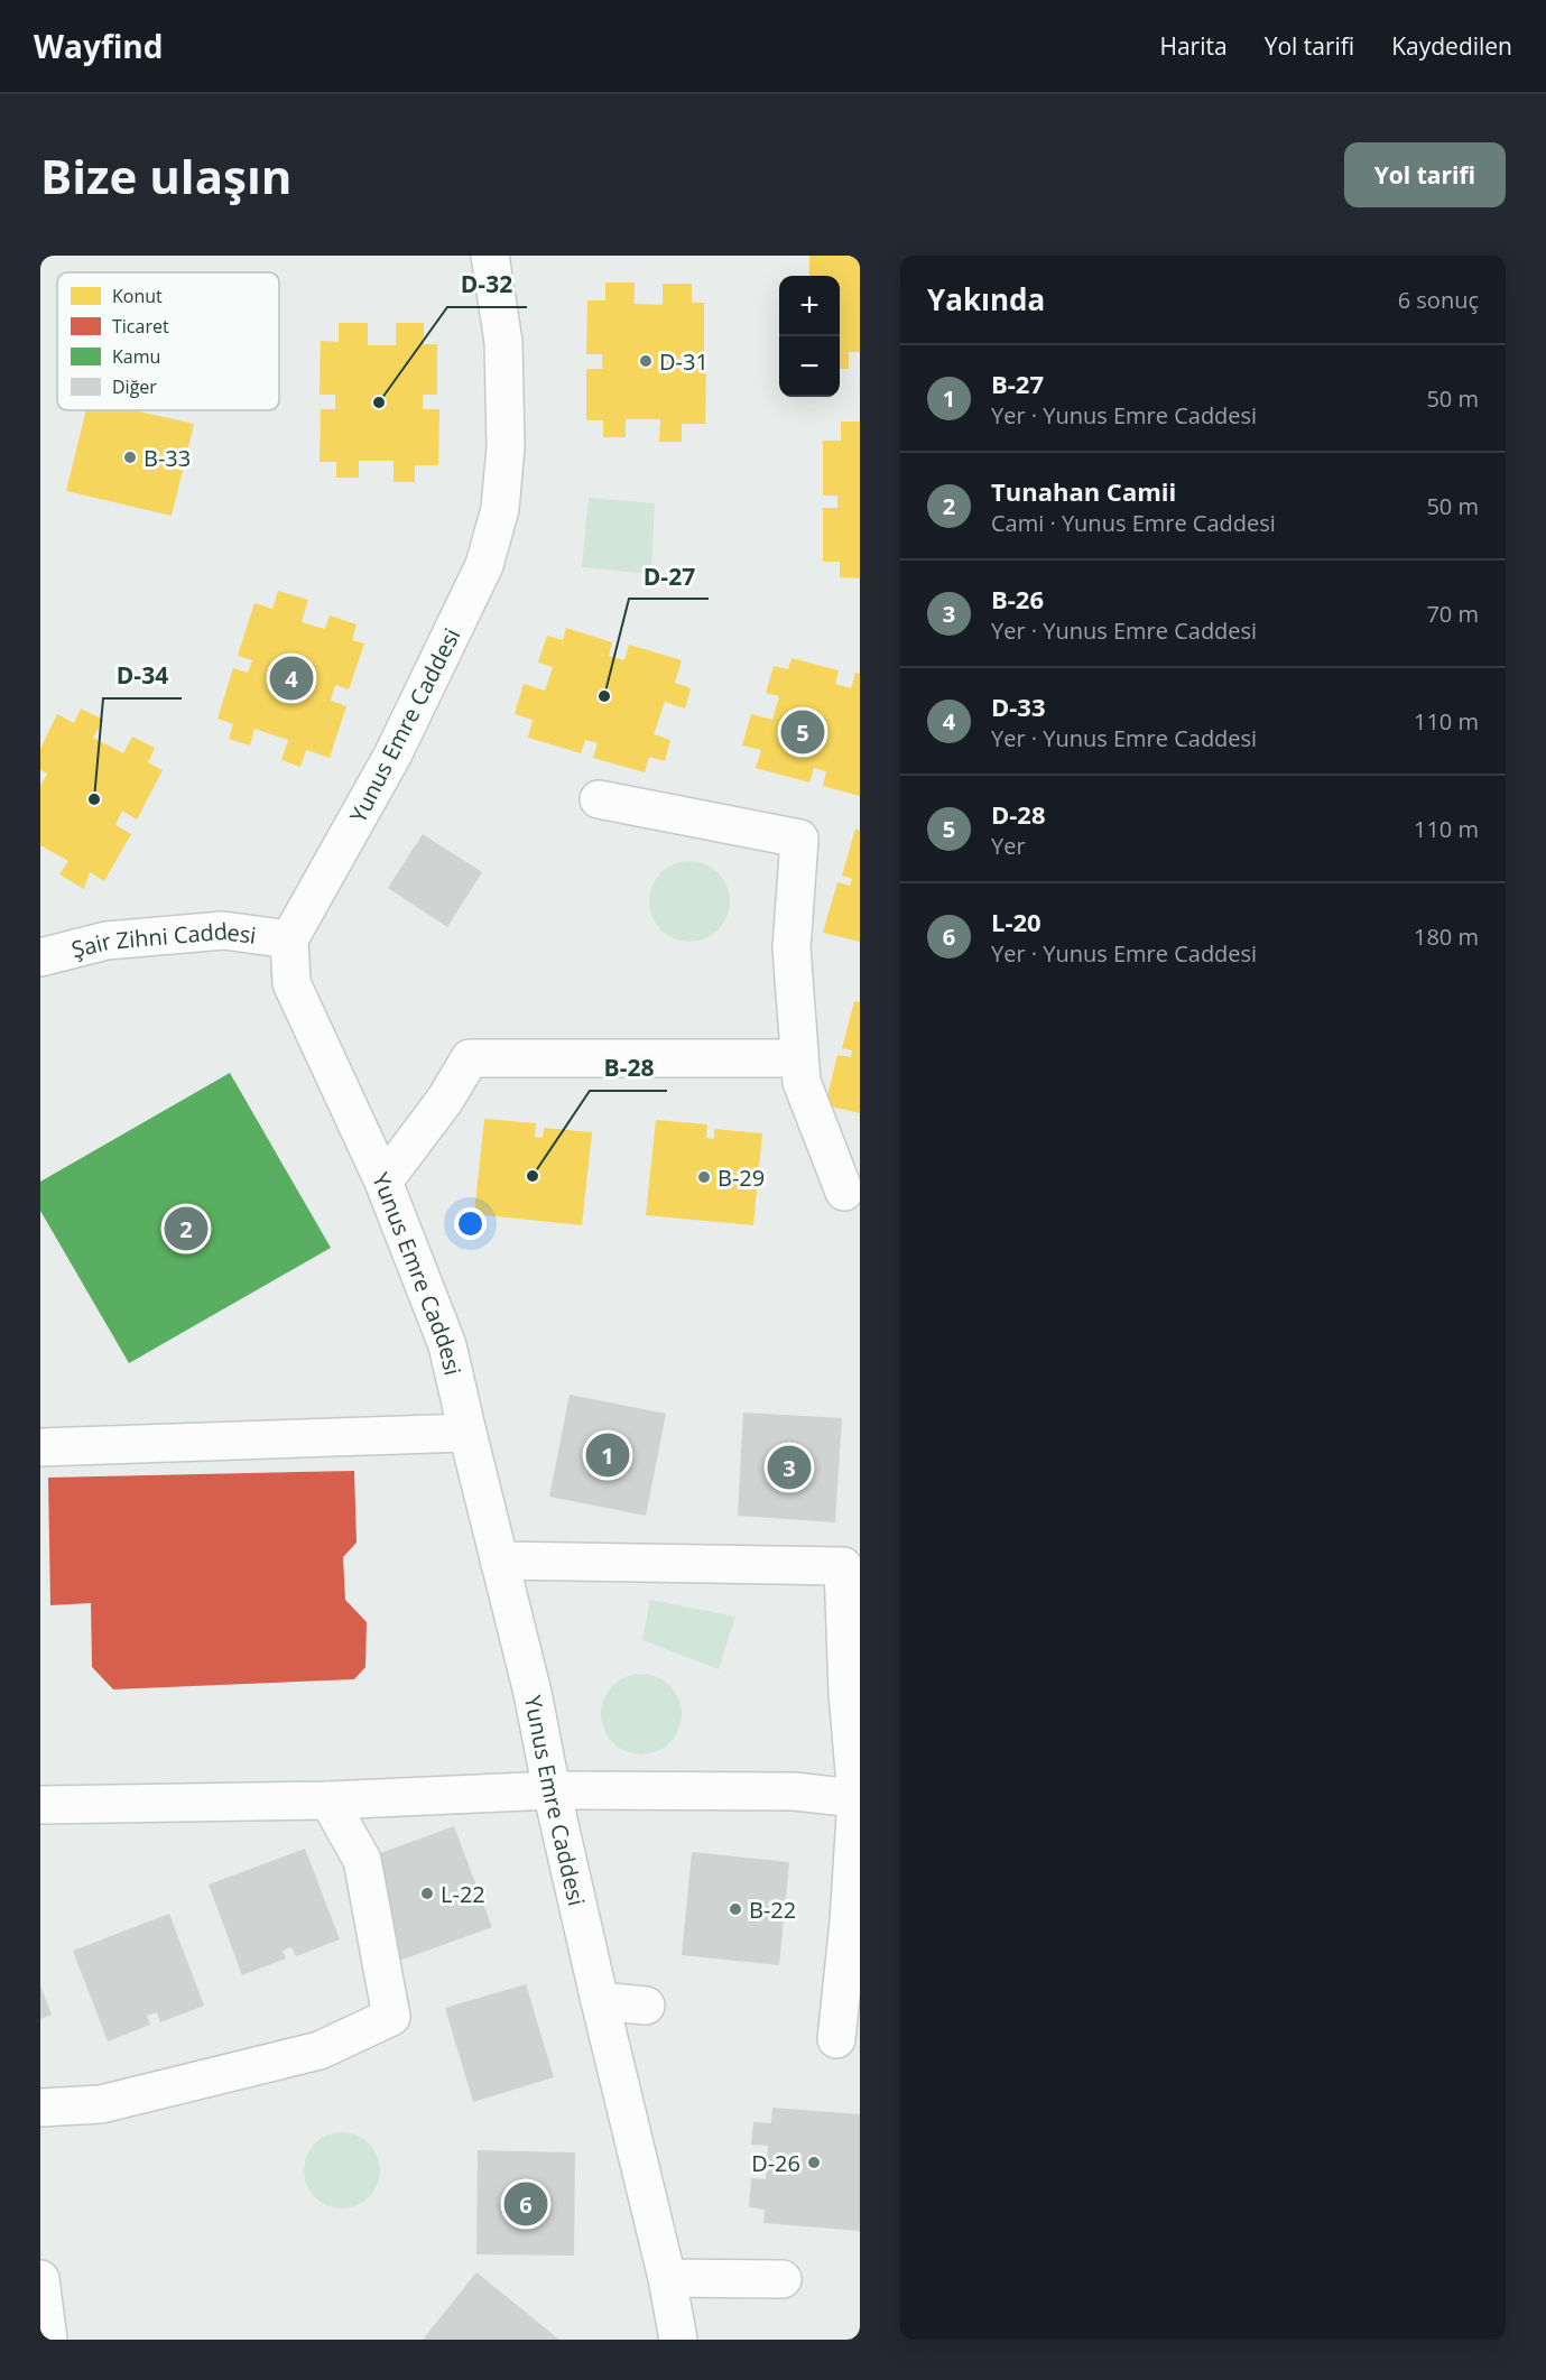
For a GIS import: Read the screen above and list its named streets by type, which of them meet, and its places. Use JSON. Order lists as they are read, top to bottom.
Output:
{
  "streets": {
    "street": ["Yunus Emre Caddesi", "Şair Zihni Caddesi"]
  },
  "crossings": [
    ["Yunus Emre Caddesi", "Şair Zihni Caddesi"]
  ],
  "places": [
    "D-31",
    "D-32",
    "B-33",
    "D-27",
    "D-34",
    "B-28",
    "B-29",
    "L-22",
    "B-22",
    "D-26"
  ],
  "legend": [
    "Konut",
    "Ticaret",
    "Kamu",
    "Diğer"
  ],
  "page": {
    "header": "Wayfind",
    "nav": ["Harita", "Yol tarifi", "Kaydedilen"],
    "buttons": "Yol tarifi",
    "title": "Bize ulaşın",
    "heading": ["Yakında", "6 sonuç"],
    "map_buttons": ["+", "−"],
    "list": [
      {
        "mark": "1",
        "name": "B-27",
        "note": "Yer · Yunus Emre Caddesi",
        "value": "50 m"
      },
      {
        "mark": "2",
        "name": "Tunahan Camii",
        "note": "Cami · Yunus Emre Caddesi",
        "value": "50 m"
      },
      {
        "mark": "3",
        "name": "B-26",
        "note": "Yer · Yunus Emre Caddesi",
        "value": "70 m"
      },
      {
        "mark": "4",
        "name": "D-33",
        "note": "Yer · Yunus Emre Caddesi",
        "value": "110 m"
      },
      {
        "mark": "5",
        "name": "D-28",
        "note": "Yer",
        "value": "110 m"
      },
      {
        "mark": "6",
        "name": "L-20",
        "note": "Yer · Yunus Emre Caddesi",
        "value": "180 m"
      }
    ],
    "pins": [
      "4",
      "5",
      "2",
      "1",
      "3",
      "6"
    ]
  }
}
